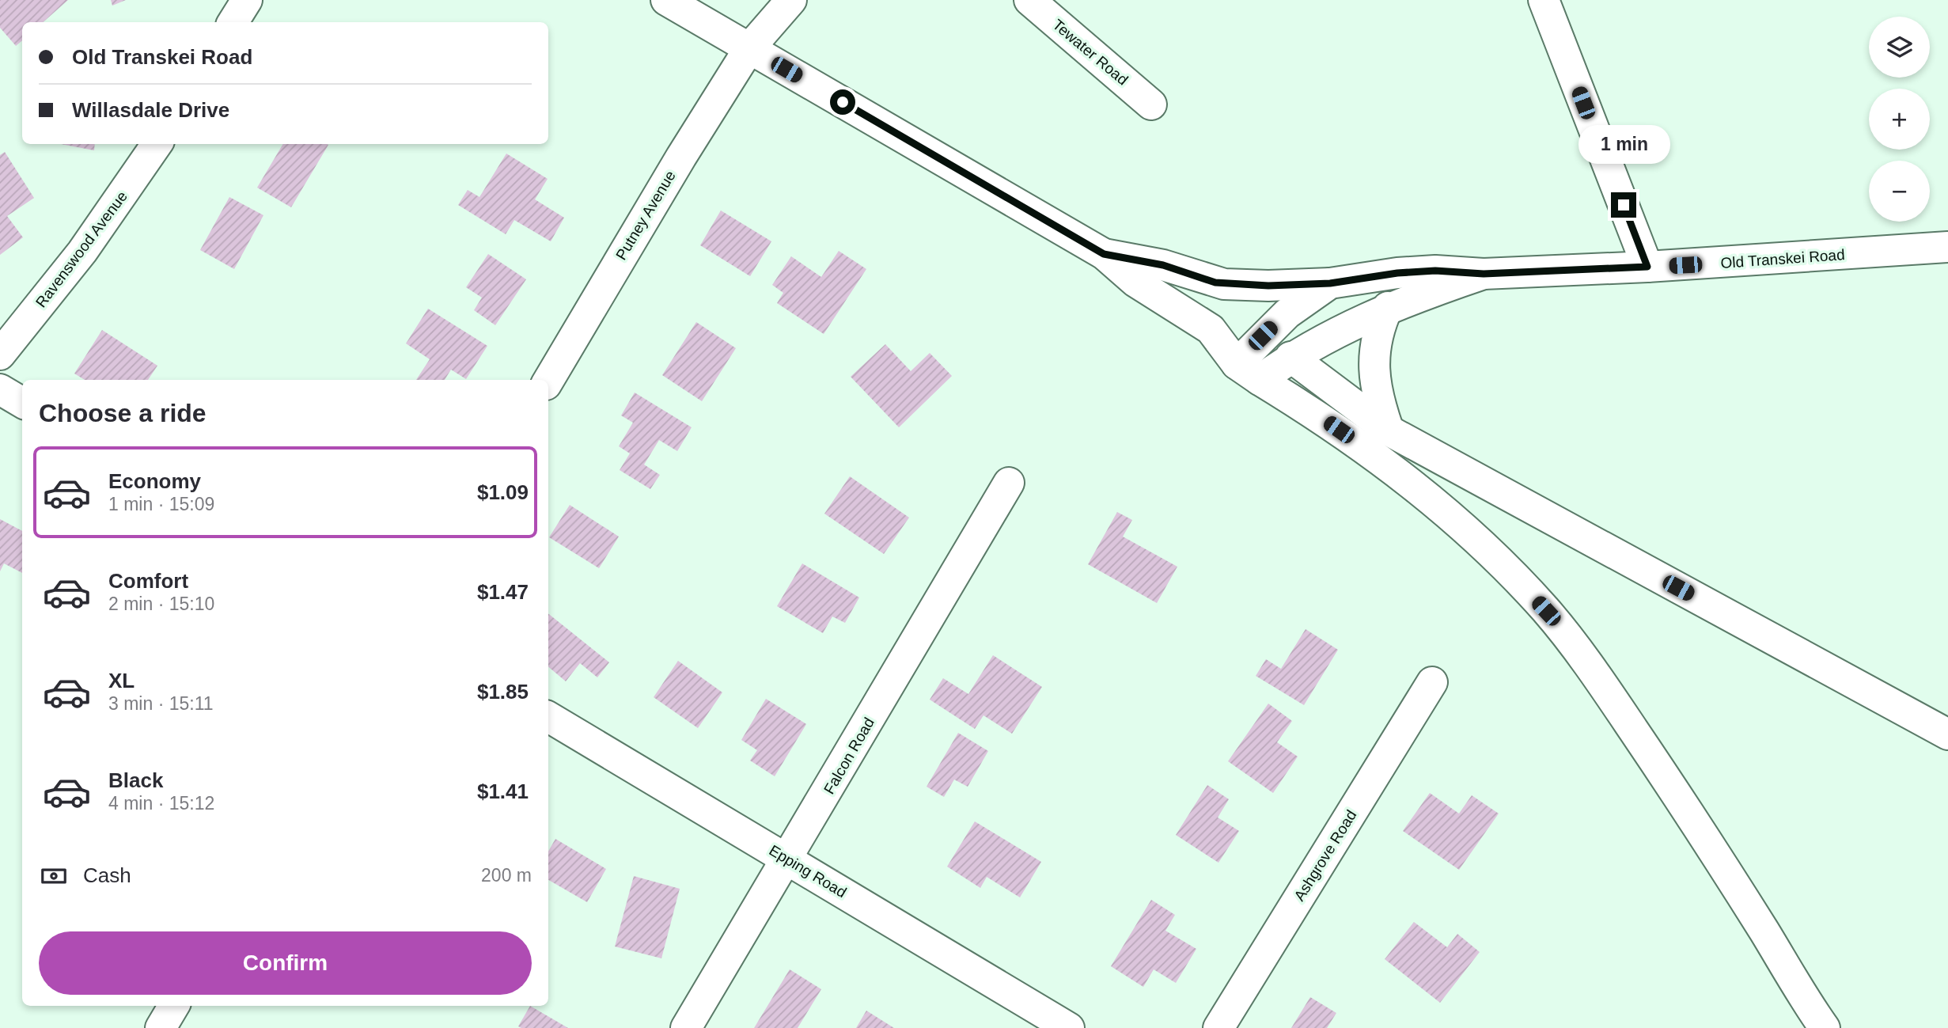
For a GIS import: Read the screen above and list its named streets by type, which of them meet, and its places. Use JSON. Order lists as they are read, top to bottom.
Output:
{
  "streets": {
    "main road": [
      "Tewater Road",
      "Putney Avenue",
      "Ravenswood Avenue",
      "Old Transkei Road",
      "Falcon Road",
      "Ashgrove Road",
      "Epping Road"
    ]
  },
  "crossings": [
    ["Falcon Road", "Epping Road"]
  ],
  "page": {
    "map_buttons": ["+", "−"],
    "banner": ["Old Transkei Road", "Willasdale Drive"],
    "bubble": "1 min",
    "heading": "Choose a ride",
    "list": [
      {
        "name": "Economy",
        "note": "1 min · 15:09",
        "value": "$1.09"
      },
      {
        "name": "Comfort",
        "note": "2 min · 15:10",
        "value": "$1.47"
      },
      {
        "name": "XL",
        "note": "3 min · 15:11",
        "value": "$1.85"
      },
      {
        "name": "Black",
        "note": "4 min · 15:12",
        "value": "$1.41"
      }
    ],
    "pay": ["Cash", "200 m"],
    "buttons": "Confirm"
  }
}
